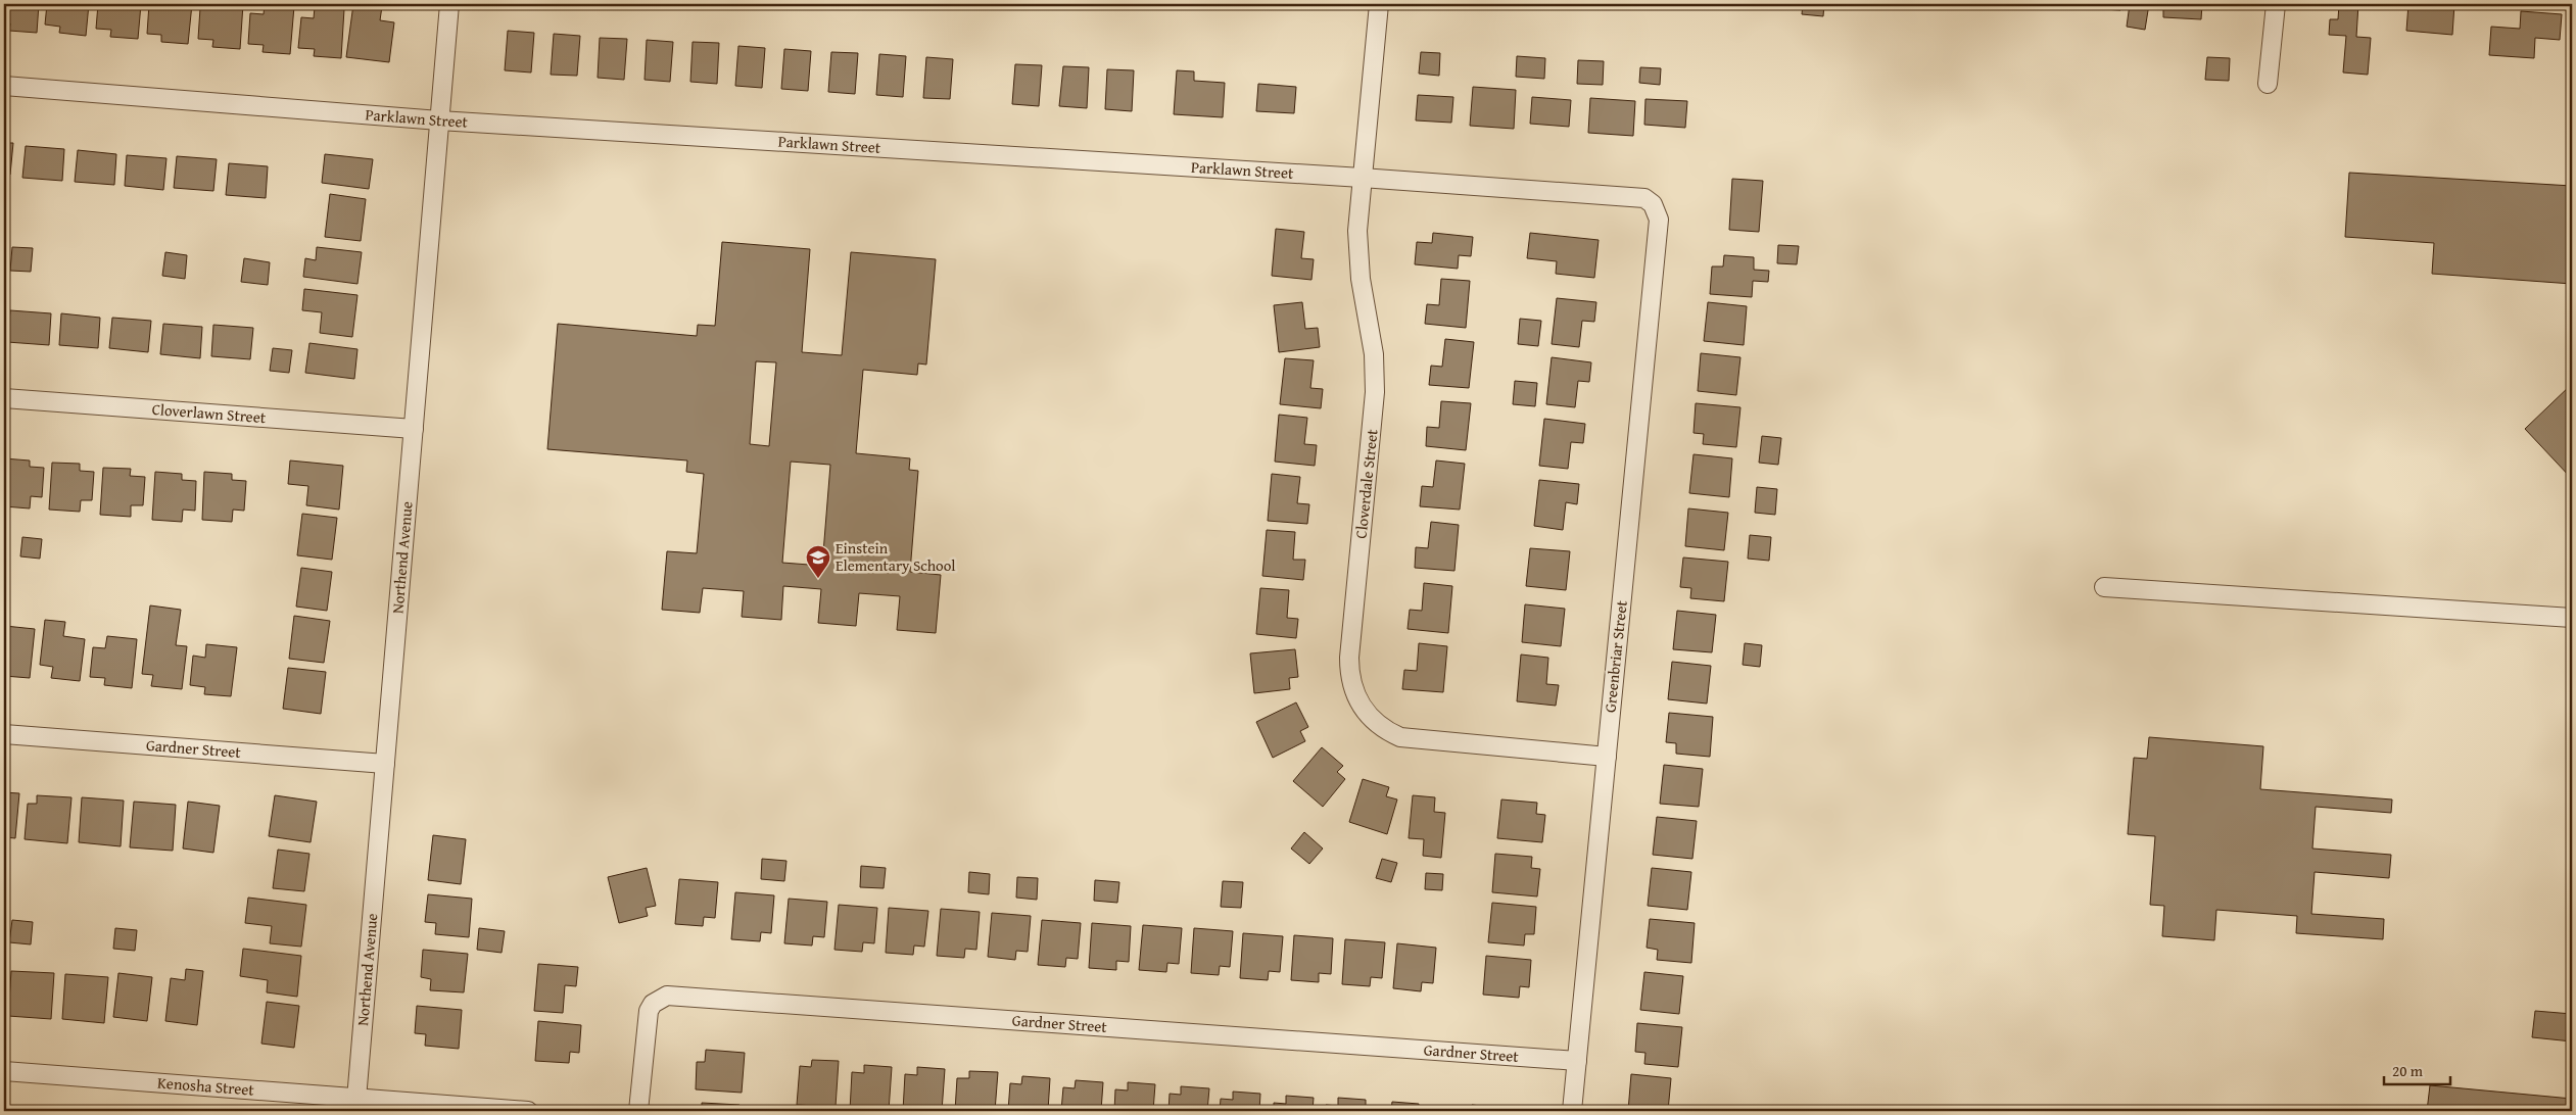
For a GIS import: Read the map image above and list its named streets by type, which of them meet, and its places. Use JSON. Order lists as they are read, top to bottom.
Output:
{
  "streets": {
    "street": [
      "Parklawn Street",
      "Cloverlawn Street",
      "Cloverdale Street",
      "Northend Avenue",
      "Greenbriar Street",
      "Gardner Street",
      "Kenosha Street"
    ]
  },
  "crossings": [
    ["Parklawn Street", "Cloverdale Street"],
    ["Parklawn Street", "Northend Avenue"],
    ["Parklawn Street", "Greenbriar Street"],
    ["Cloverlawn Street", "Northend Avenue"],
    ["Cloverdale Street", "Greenbriar Street"],
    ["Northend Avenue", "Gardner Street"],
    ["Northend Avenue", "Kenosha Street"],
    ["Greenbriar Street", "Gardner Street"]
  ],
  "places": {
    "school or university": ["Einstein Elementary School"]
  },
  "scale_bar": "20 m"
}
